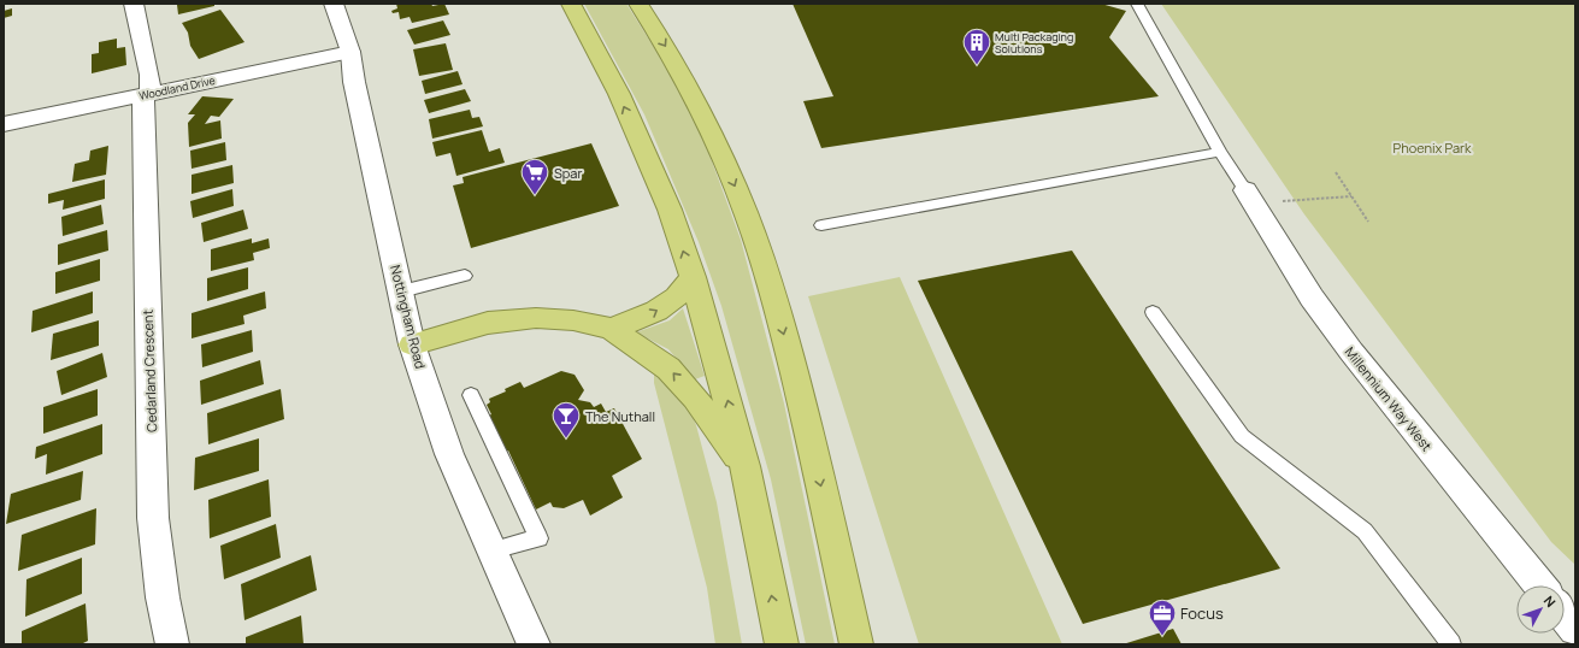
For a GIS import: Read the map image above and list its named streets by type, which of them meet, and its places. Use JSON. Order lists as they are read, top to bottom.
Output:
{
  "streets": {
    "street": [
      "Woodland Drive",
      "Nottingham Road",
      "Cedarland Crescent",
      "Millennium Way West"
    ]
  },
  "crossings": [
    ["Woodland Drive", "Nottingham Road"],
    ["Woodland Drive", "Cedarland Crescent"]
  ],
  "parks": ["Phoenix Park"],
  "places": {
    "building": ["Multi Packaging Solutions"],
    "supermarket": ["Spar"],
    "bar": ["The Nuthall"],
    "office": ["Focus"]
  },
  "north": "top right"
}
